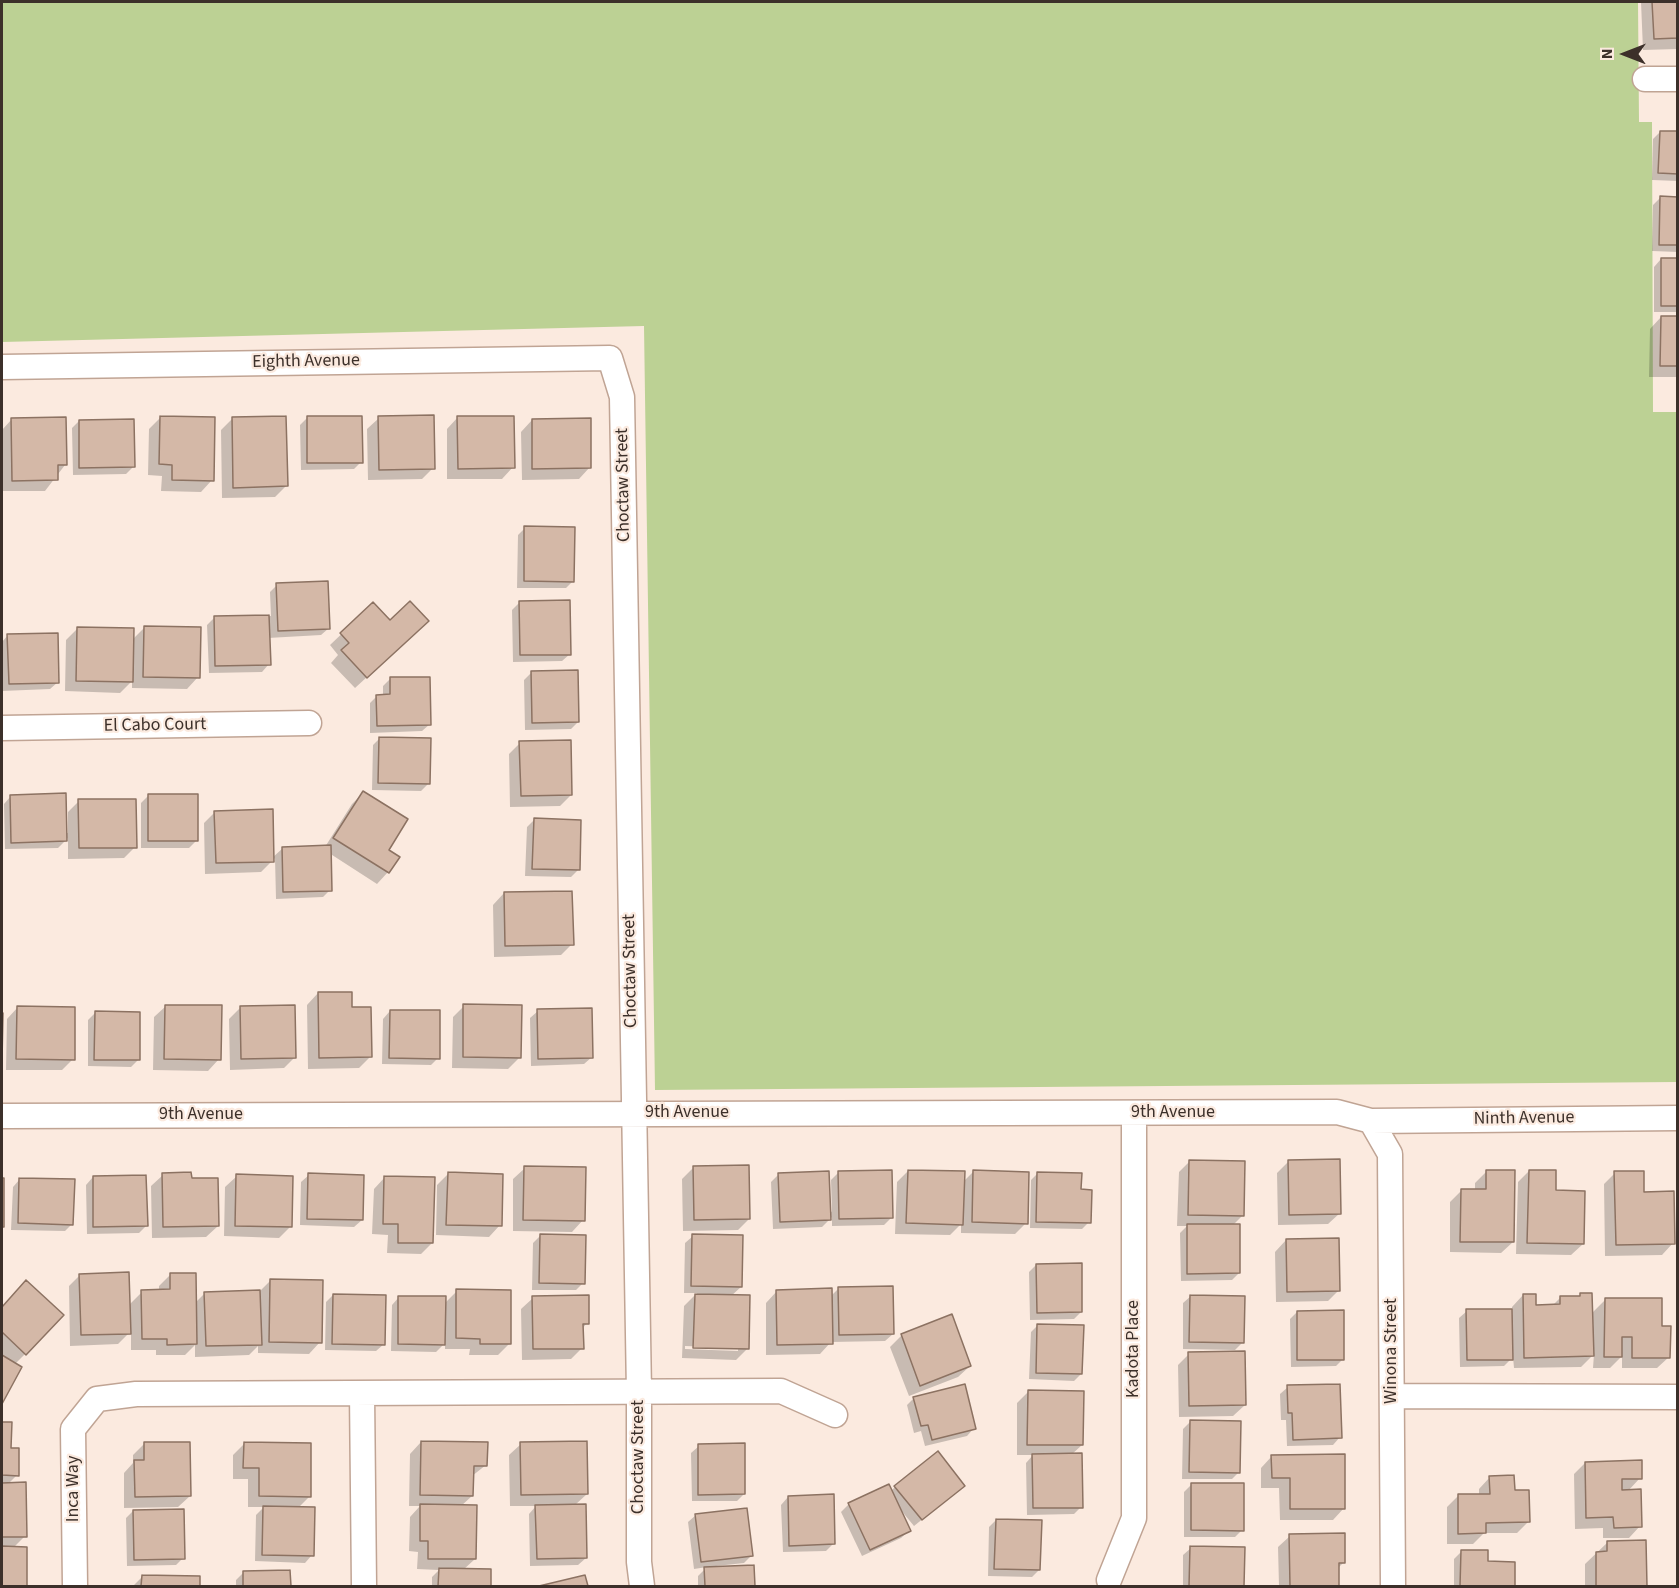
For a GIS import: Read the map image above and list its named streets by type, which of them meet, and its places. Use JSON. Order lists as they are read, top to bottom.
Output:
{
  "streets": {
    "street": [
      "Eighth Avenue",
      "Choctaw Street",
      "El Cabo Court",
      "9th Avenue",
      "Ninth Avenue",
      "Kadota Place",
      "Winona Street",
      "Inca Way"
    ]
  },
  "crossings": [
    ["Eighth Avenue", "Choctaw Street"],
    ["Choctaw Street", "9th Avenue"],
    ["9th Avenue", "Ninth Avenue"],
    ["9th Avenue", "Kadota Place"],
    ["9th Avenue", "Winona Street"],
    ["Ninth Avenue", "Winona Street"]
  ],
  "north": "left"
}
